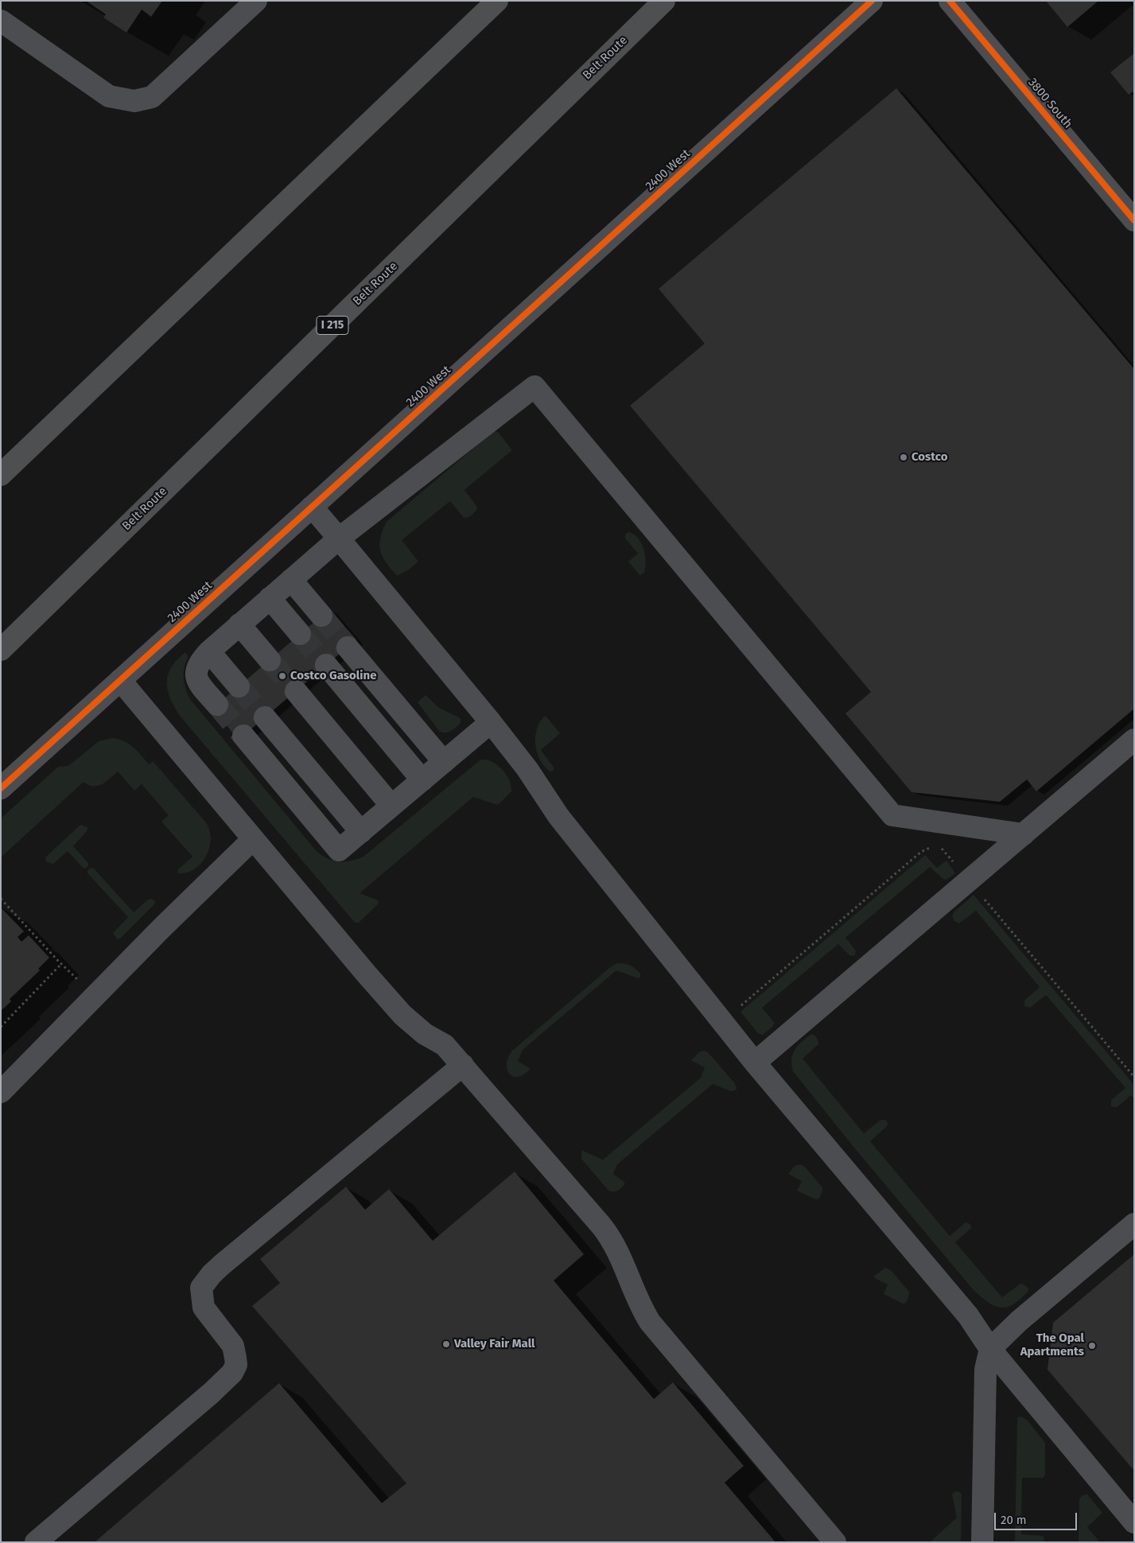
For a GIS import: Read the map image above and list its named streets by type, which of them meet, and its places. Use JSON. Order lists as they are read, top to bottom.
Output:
{
  "streets": {
    "highway": ["Belt Route", "I 215"],
    "street": ["3800 South", "2400 West"]
  },
  "places": [
    "Costco",
    "Costco Gasoline",
    "Valley Fair Mall",
    "The Opal Apartments"
  ],
  "scale_bar": "20 m"
}
